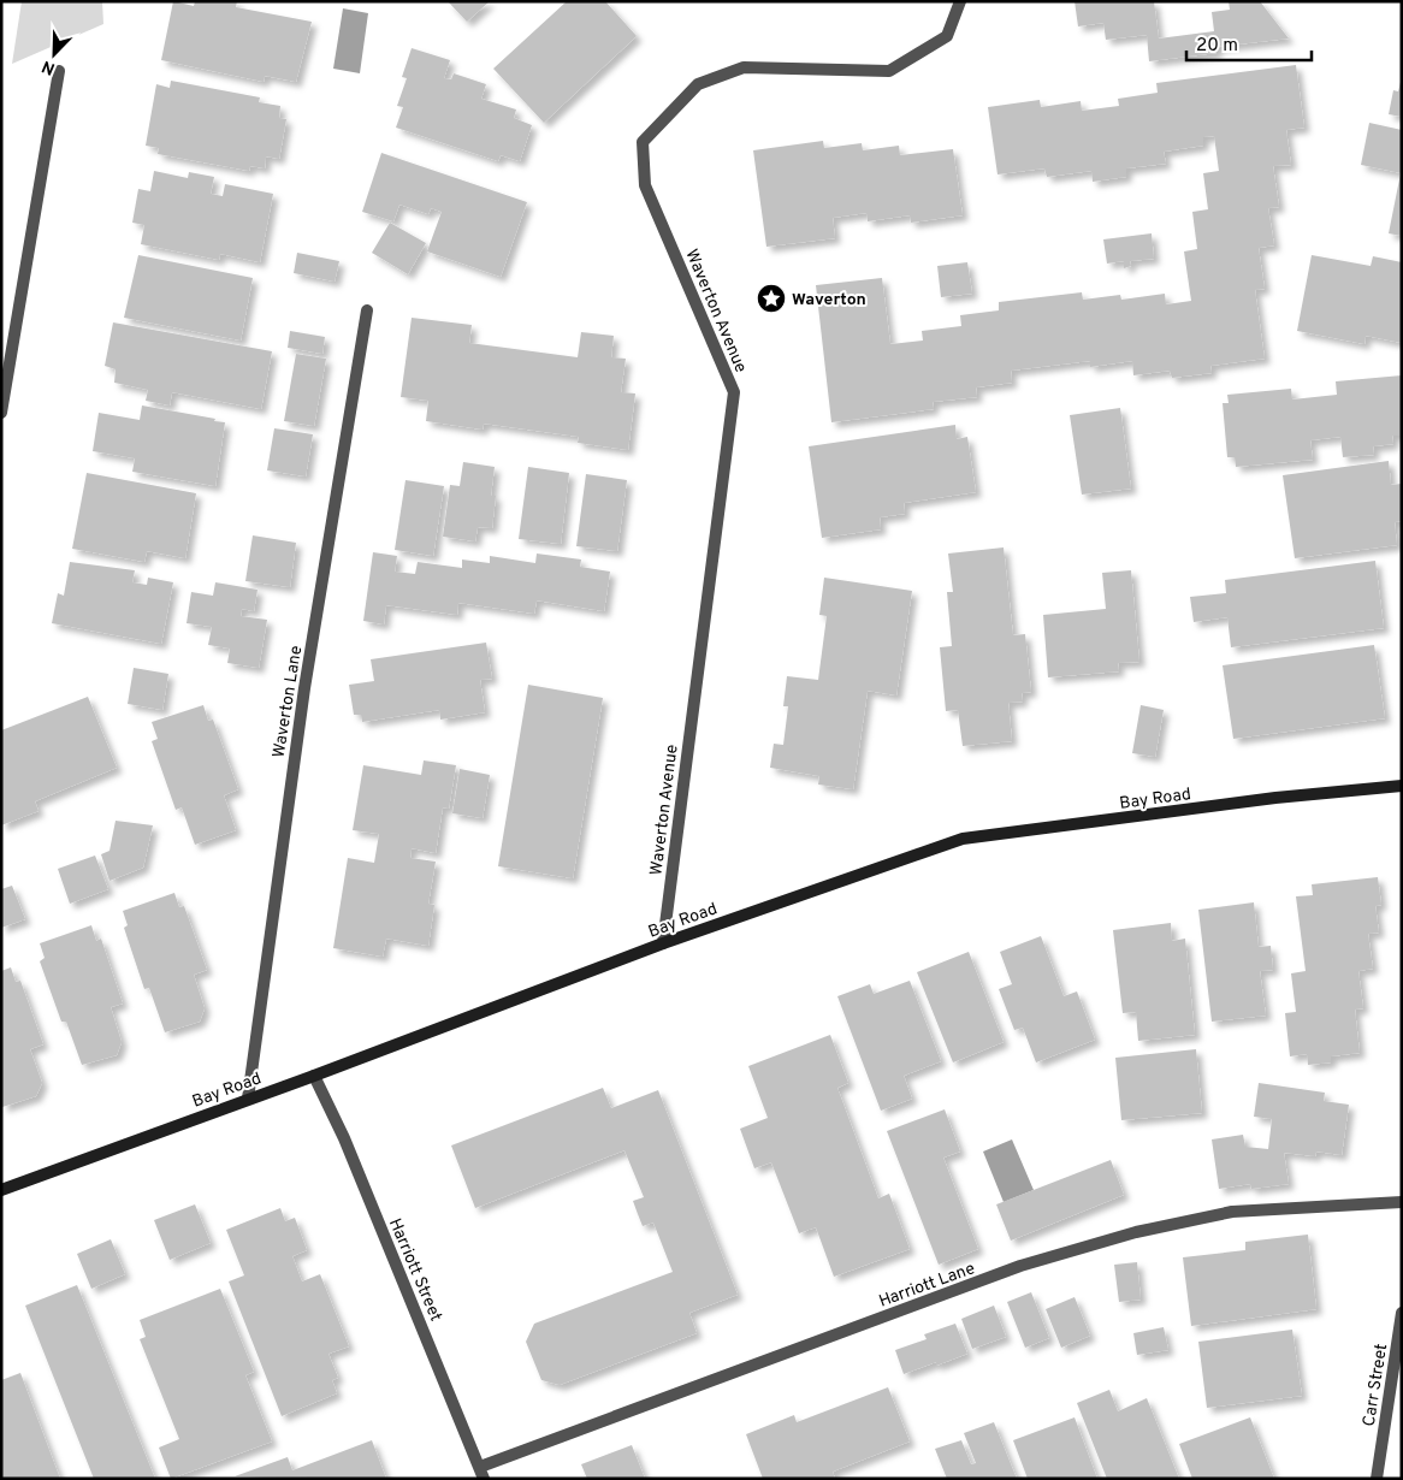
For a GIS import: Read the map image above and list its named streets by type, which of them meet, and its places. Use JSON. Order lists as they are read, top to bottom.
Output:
{
  "streets": {
    "street": [
      "Waverton Avenue",
      "Waverton Lane",
      "Bay Road",
      "Harriott Street",
      "Harriott Lane",
      "Carr Street"
    ]
  },
  "crossings": [
    ["Waverton Avenue", "Bay Road"],
    ["Waverton Lane", "Bay Road"],
    ["Bay Road", "Harriott Street"],
    ["Harriott Street", "Harriott Lane"]
  ],
  "places": {
    "place": ["Waverton"]
  },
  "scale_bar": "20 m",
  "north": "bottom left"
}
